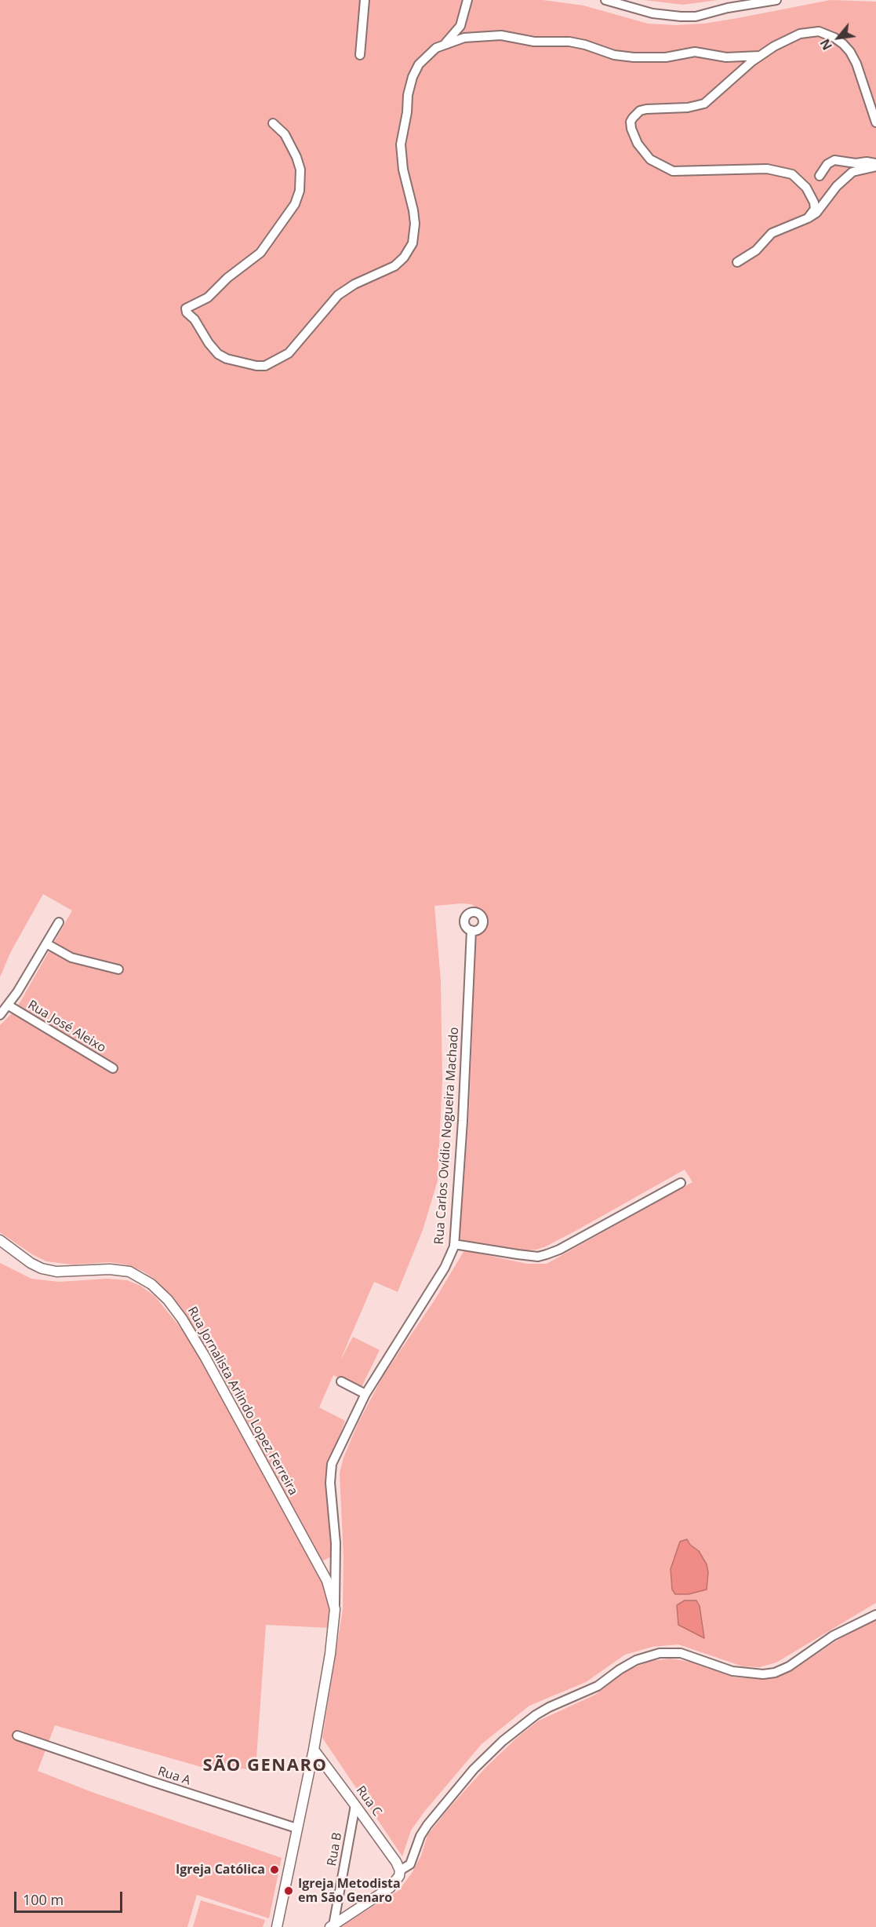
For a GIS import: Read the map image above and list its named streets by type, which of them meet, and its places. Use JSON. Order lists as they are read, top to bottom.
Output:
{
  "streets": {
    "street": [
      "Rua José Aleixo",
      "Rua Carlos Ovídio Nogueira Machado",
      "Rua Jornalista Arlindo Lopez Ferreira",
      "Rua A",
      "Rua C",
      "Rua B"
    ]
  },
  "crossings": [
    ["Rua Carlos Ovídio Nogueira Machado", "Rua Jornalista Arlindo Lopez Ferreira"],
    ["Rua Carlos Ovídio Nogueira Machado", "Rua A"],
    ["Rua Carlos Ovídio Nogueira Machado", "Rua C"],
    ["Rua C", "Rua B"]
  ],
  "districts": ["SÃO GENARO"],
  "places": ["Igreja Católica", "Igreja Metodista em São Genaro"],
  "scale_bar": "100 m",
  "north": "bottom left"
}
